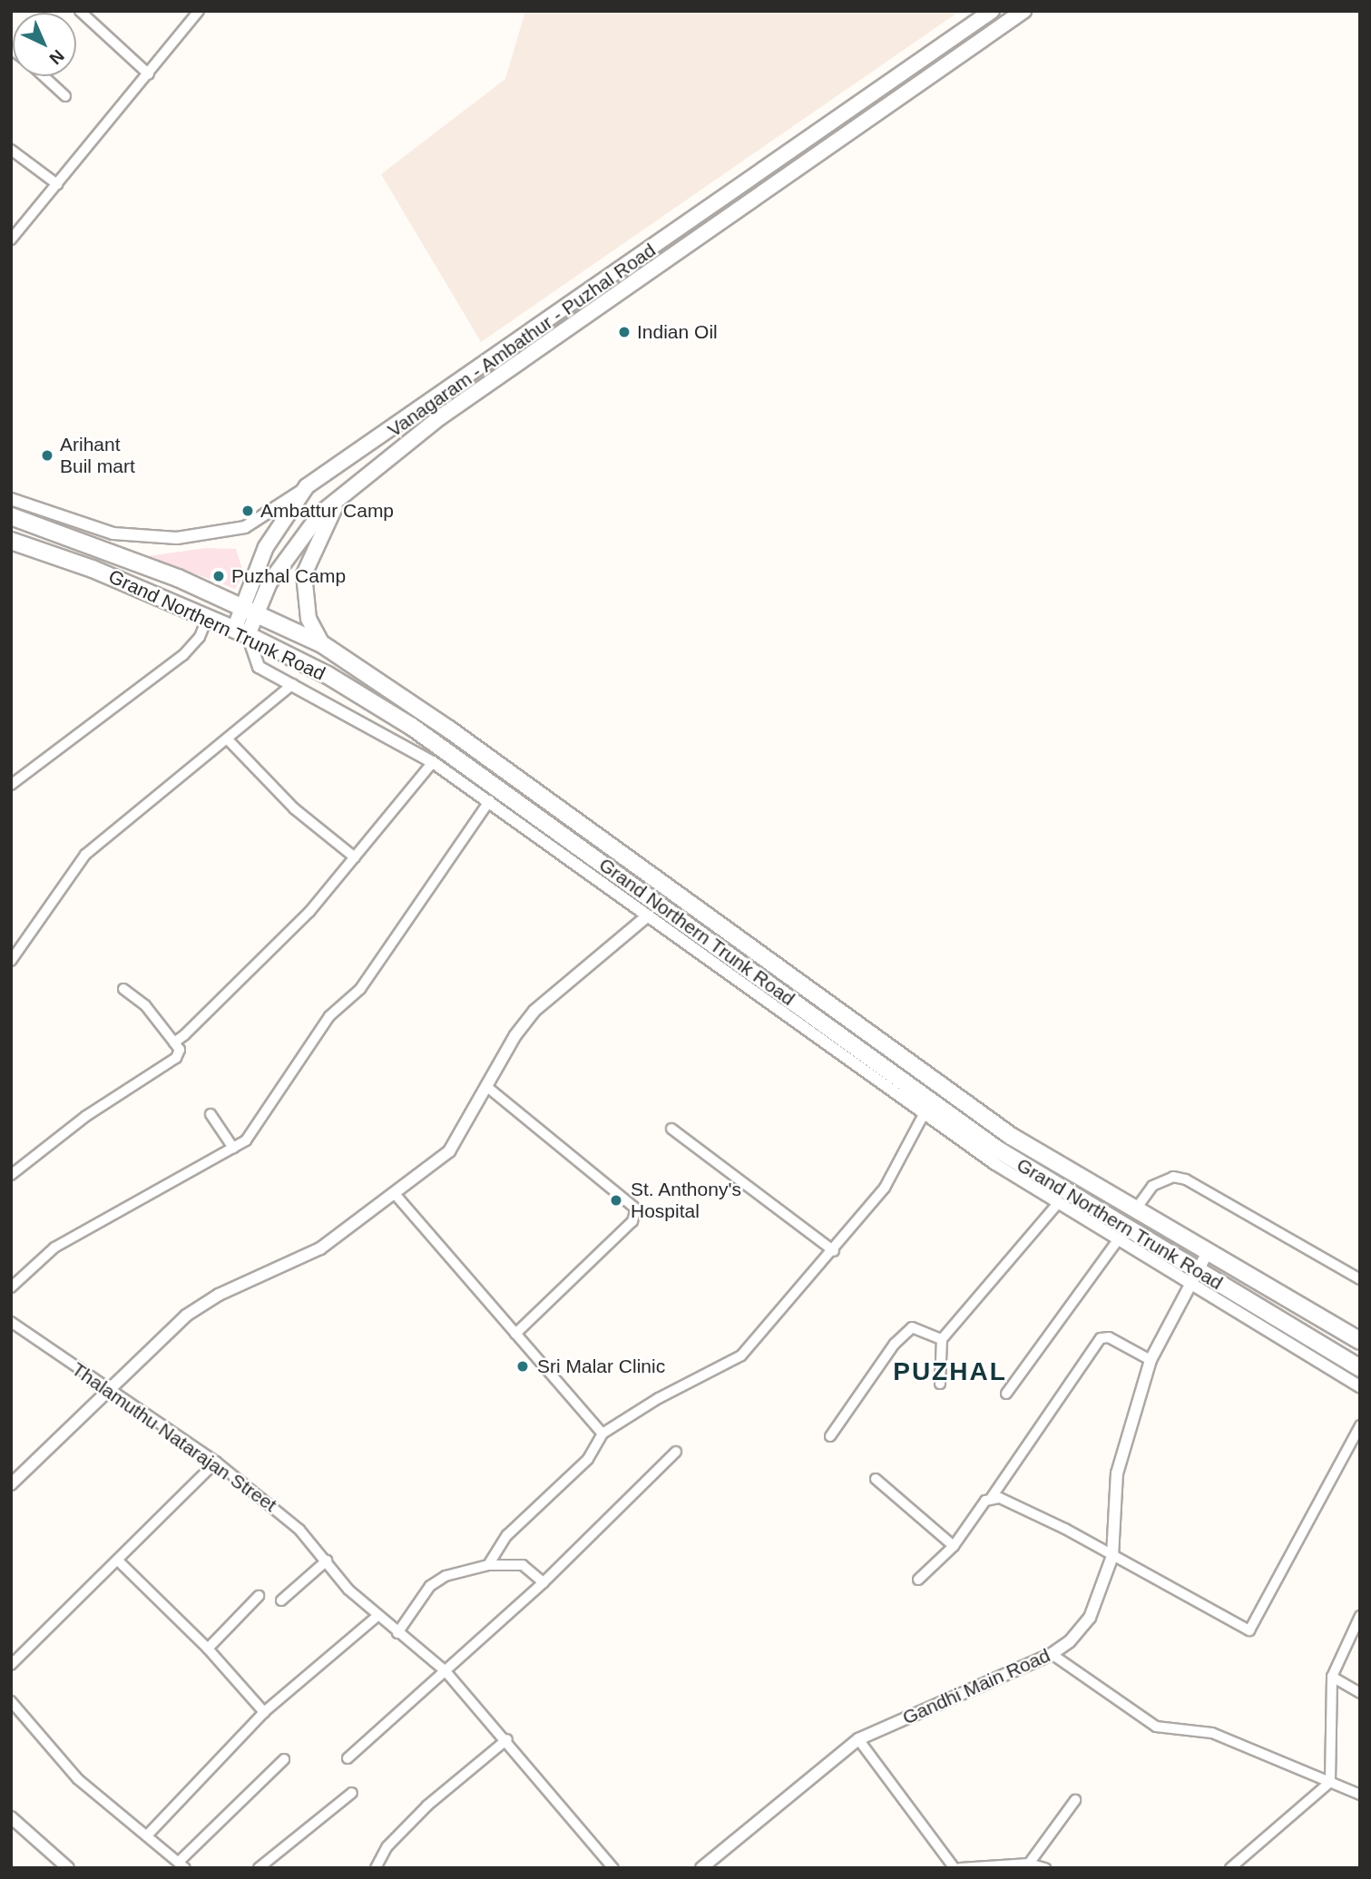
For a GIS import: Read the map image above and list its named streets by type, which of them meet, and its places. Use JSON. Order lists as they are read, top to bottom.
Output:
{
  "streets": {
    "highway": ["Grand Northern Trunk Road"],
    "main road": ["Vanagaram - Ambathur - Puzhal Road"],
    "street": ["Thalamuthu Natarajan Street", "Gandhi Main Road"]
  },
  "crossings": [
    ["Grand Northern Trunk Road", "Gandhi Main Road"]
  ],
  "districts": ["PUZHAL"],
  "places": [
    "Indian Oil",
    "Arihant Buil mart",
    "Ambattur Camp",
    "Puzhal Camp",
    "St. Anthony's Hospital",
    "Sri Malar Clinic"
  ],
  "north": "bottom right"
}
